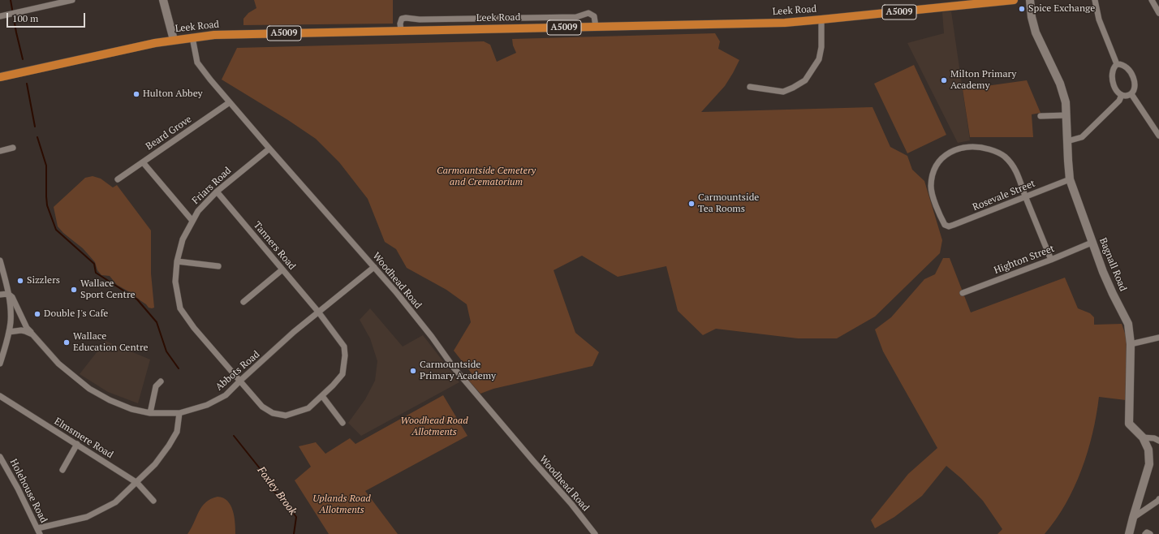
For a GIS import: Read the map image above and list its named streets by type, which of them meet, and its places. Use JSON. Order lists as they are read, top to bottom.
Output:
{
  "streets": {
    "main road": ["Leek Road", "A5009"],
    "street": [
      "Beard Grove",
      "Friars Road",
      "Rosevale Street",
      "Tanners Road",
      "Highton Street",
      "Bagnall Road",
      "Woodhead Road",
      "Abbots Road",
      "Elmsmere Road",
      "Holehouse Road"
    ]
  },
  "crossings": [
    ["Leek Road", "Woodhead Road"],
    ["Beard Grove", "Woodhead Road"],
    ["Friars Road", "Tanners Road"],
    ["Friars Road", "Woodhead Road"],
    ["Friars Road", "Abbots Road"],
    ["Rosevale Street", "Bagnall Road"],
    ["Tanners Road", "Abbots Road"],
    ["Highton Street", "Bagnall Road"],
    ["Woodhead Road", "Abbots Road"]
  ],
  "water": ["Foxley Brook"],
  "parks": ["Carmountside Cemetery and Crematorium", "Woodhead Road Allotments", "Uplands Road Allotments"],
  "places": [
    "Spice Exchange",
    "Milton Primary Academy",
    "Hulton Abbey",
    "Carmountside Tea Rooms",
    "Sizzlers",
    "Wallace Sport Centre",
    "Double J's Cafe",
    "Wallace Education Centre",
    "Carmountside Primary Academy"
  ],
  "scale_bar": "100 m"
}
